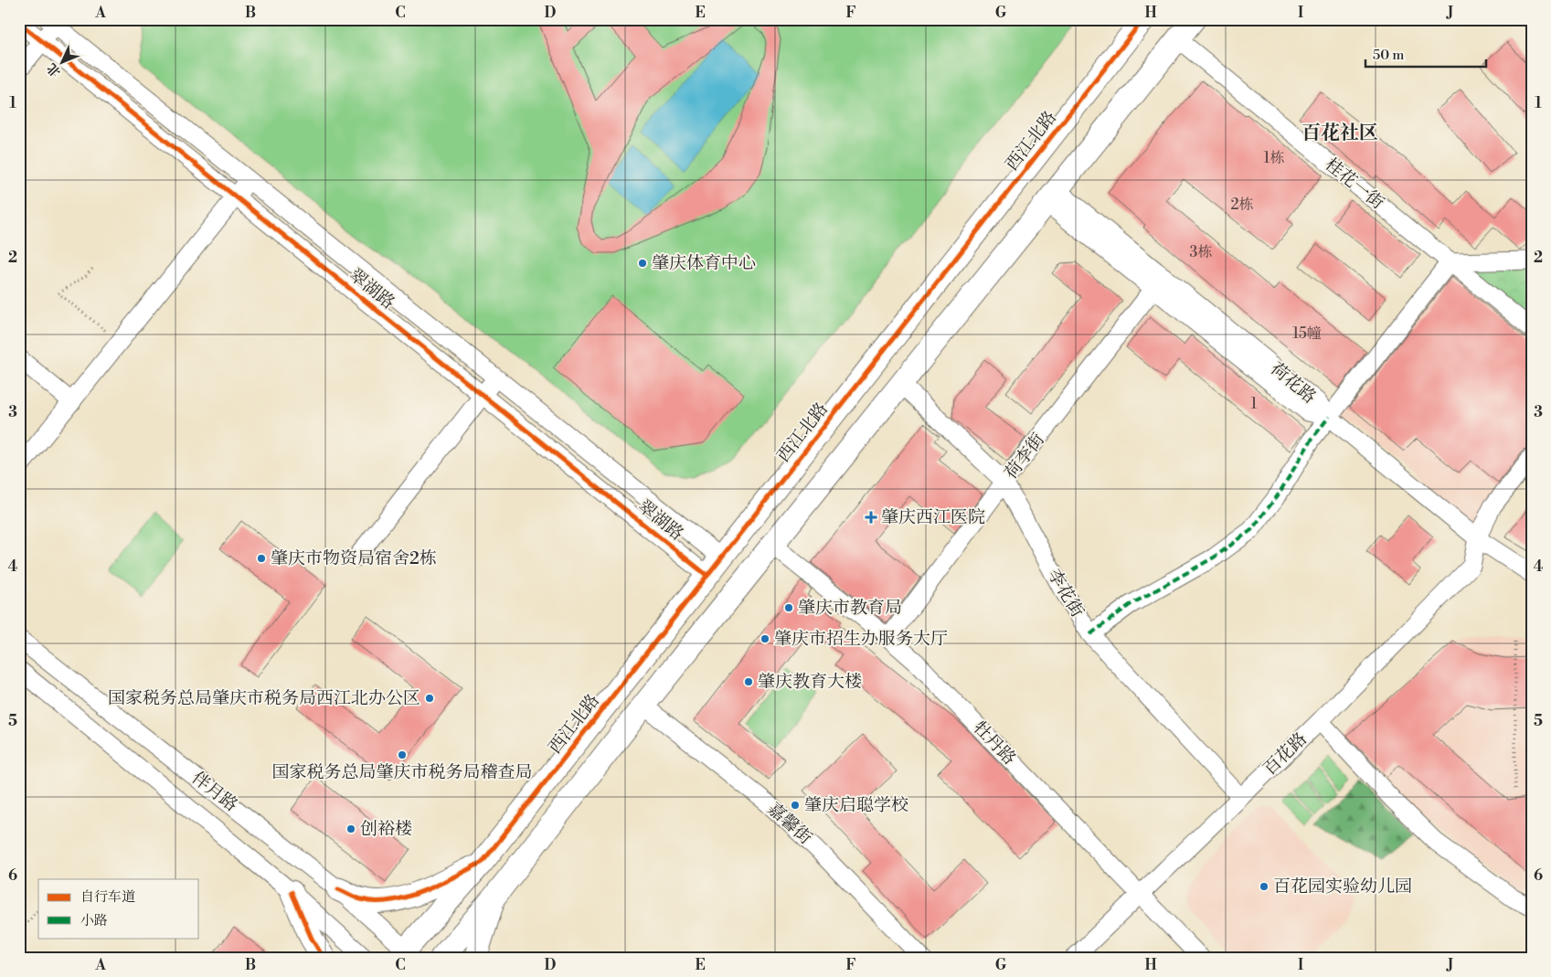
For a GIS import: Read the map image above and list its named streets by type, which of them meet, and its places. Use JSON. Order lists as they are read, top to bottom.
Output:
{
  "streets": {
    "main road": ["西江北路"],
    "street": [
      "桂花一街",
      "翠湖路",
      "荷花路",
      "荷李街",
      "李花街",
      "牡丹路",
      "百花路",
      "伴月路",
      "嘉馨街"
    ]
  },
  "crossings": [
    ["西江北路", "翠湖路"],
    ["西江北路", "伴月路"],
    ["荷花路", "荷李街"],
    ["荷花路", "百花路"],
    ["荷李街", "李花街"],
    ["荷李街", "牡丹路"],
    ["李花街", "百花路"],
    ["牡丹路", "百花路"]
  ],
  "districts": ["百花社区"],
  "places": {
    "other": [
      "肇庆体育中心",
      "肇庆市物资局宿舍2栋",
      "肇庆市教育局",
      "肇庆市招生办服务大厅",
      "肇庆教育大楼",
      "国家税务总局肇庆市税务局西江北办公区",
      "国家税务总局肇庆市税务局稽查局",
      "肇庆启聪学校",
      "创裕楼",
      "百花园实验幼儿园"
    ],
    "health": ["肇庆西江医院"]
  },
  "house_numbers": [
    "1栋",
    "2栋",
    "3栋",
    "15幢",
    "1"
  ],
  "legend": ["自行车道", "小路"],
  "scale_bar": "50 m",
  "north": "bottom left",
  "grid": {
    "columns": [
      "A",
      "B",
      "C",
      "D",
      "E",
      "F",
      "G",
      "H",
      "I",
      "J"
    ],
    "rows": [
      "1",
      "2",
      "3",
      "4",
      "5",
      "6"
    ]
  }
}
